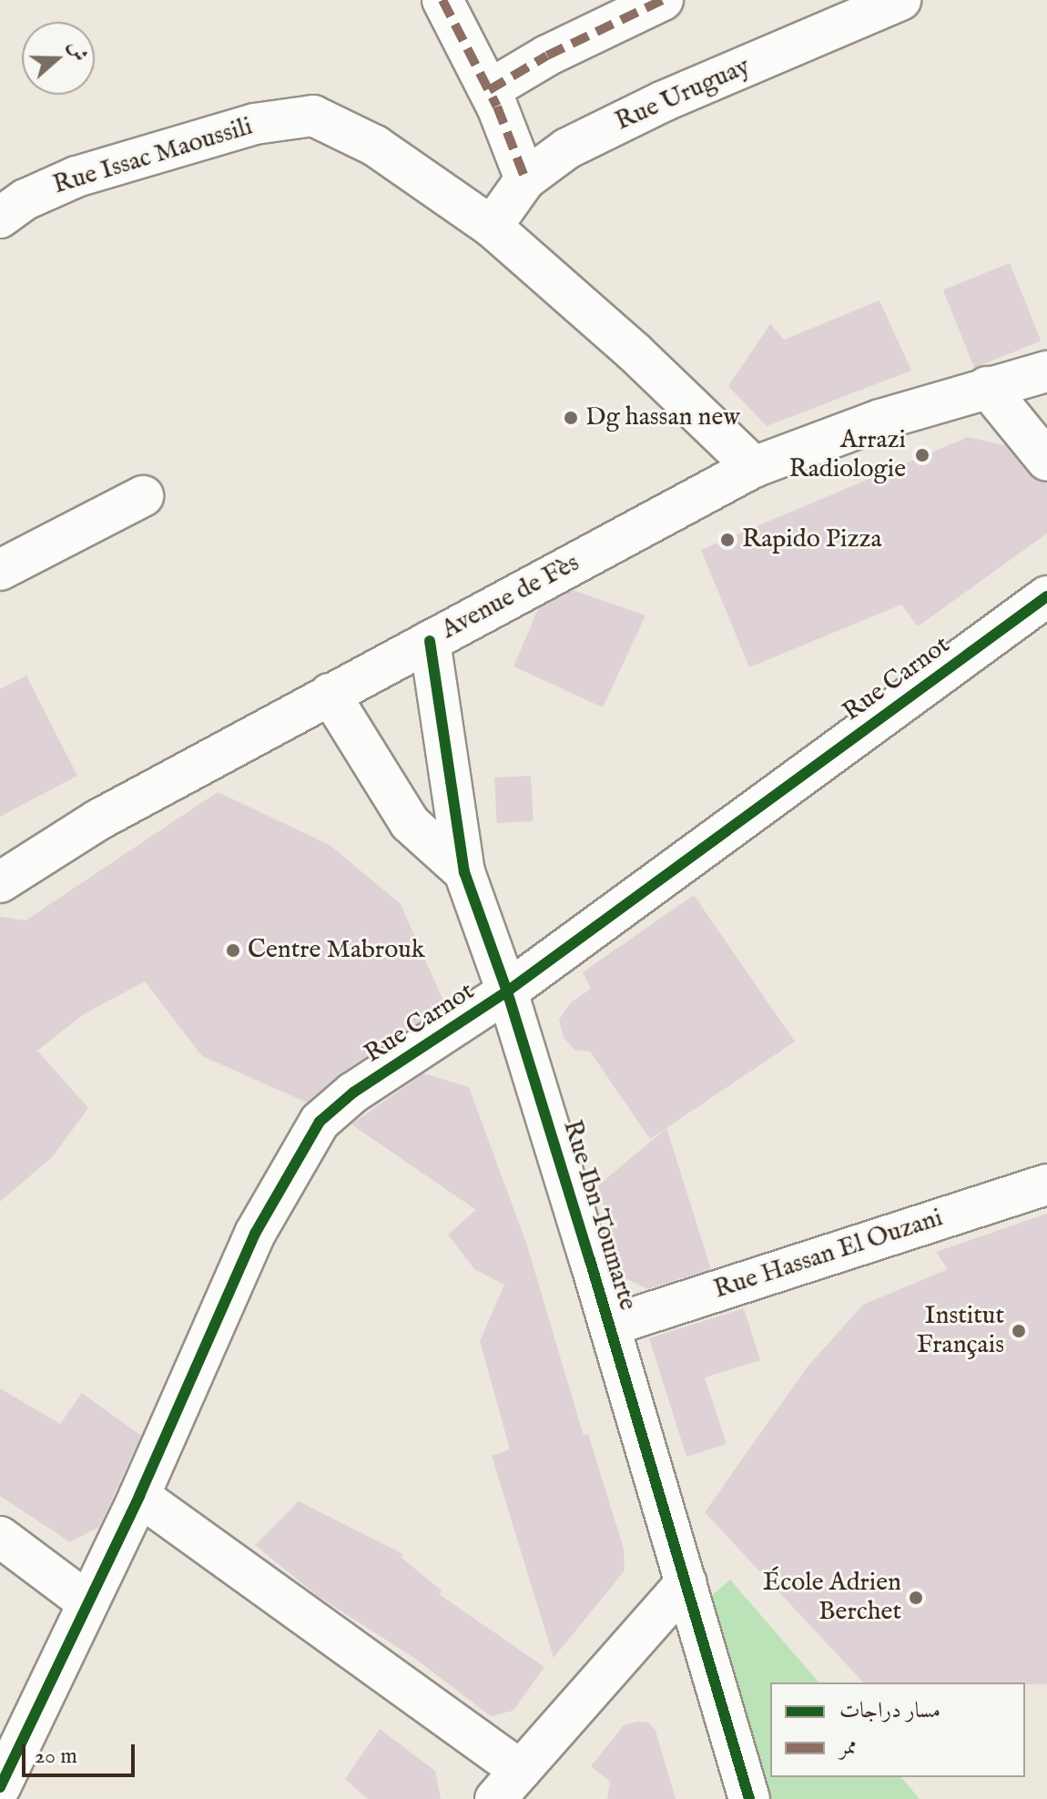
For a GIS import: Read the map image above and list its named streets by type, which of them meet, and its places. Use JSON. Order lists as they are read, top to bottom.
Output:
{
  "streets": {
    "street": [
      "Rue Uruguay",
      "Rue Issac Maoussili",
      "Avenue de Fès",
      "Rue Carnot",
      "Rue Ibn Toumarte",
      "Rue Hassan El Ouzani"
    ]
  },
  "crossings": [
    ["Rue Uruguay", "Rue Issac Maoussili"],
    ["Avenue de Fès", "Rue Ibn Toumarte"],
    ["Rue Carnot", "Rue Ibn Toumarte"],
    ["Rue Ibn Toumarte", "Rue Hassan El Ouzani"]
  ],
  "places": [
    "Dg hassan new",
    "Arrazi Radiologie",
    "Rapido Pizza",
    "Centre Mabrouk",
    "Institut Français",
    "École Adrien Berchet"
  ],
  "legend": ["مسار دراجات", "ممر"],
  "scale_bar": "20 m",
  "north": "right"
}
